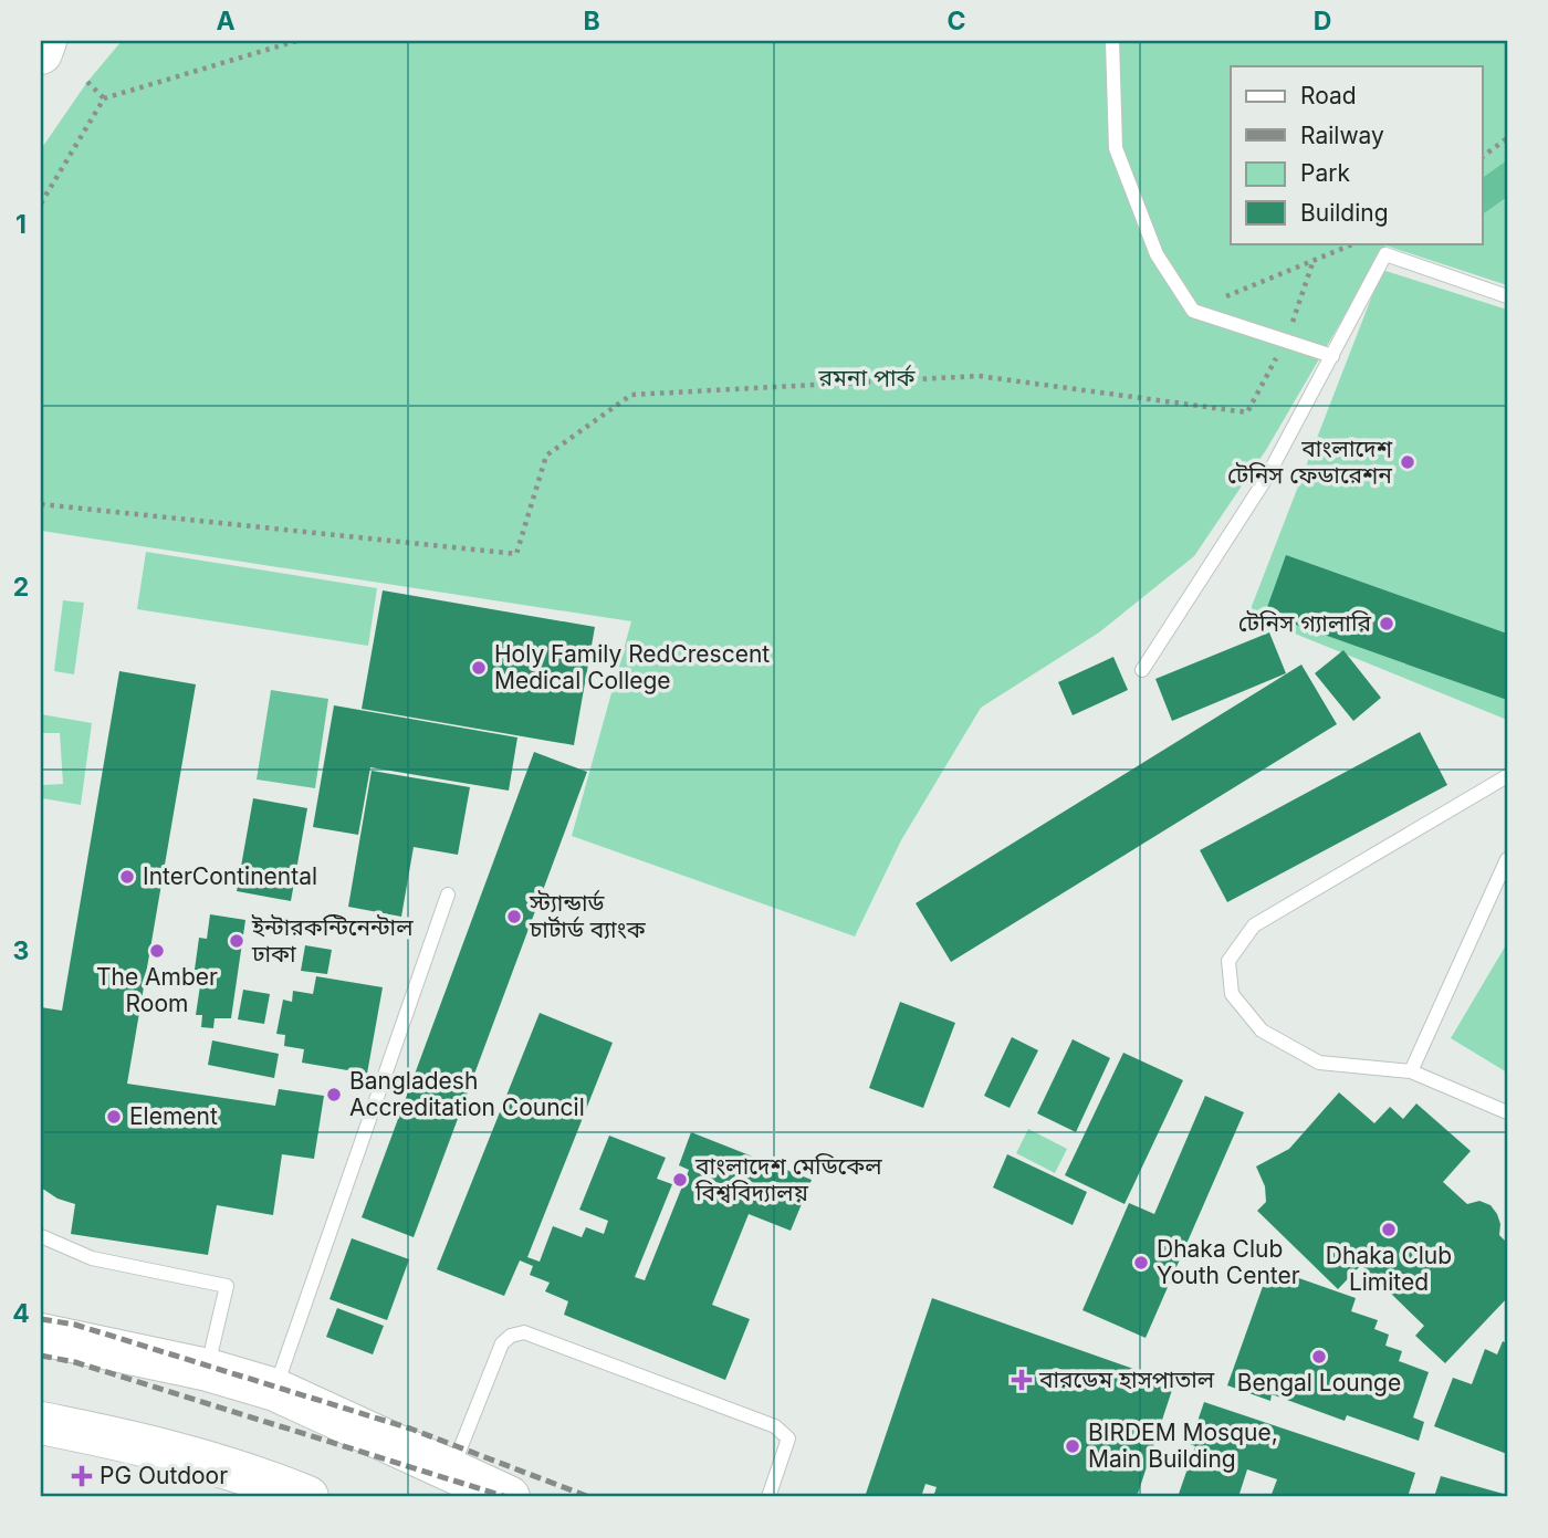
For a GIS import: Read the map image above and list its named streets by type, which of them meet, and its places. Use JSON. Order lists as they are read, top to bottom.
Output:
{
  "parks": ["রমনা পার্ক"],
  "places": {
    "other": [
      "বাংলাদেশ টেনিস ফেডারেশন",
      "টেনিস গ্যালারি",
      "Holy Family RedCrescent Medical College",
      "InterContinental",
      "স্ট্যান্ডার্ড চার্টার্ড ব্যাংক",
      "ইন্টারকন্টিনেন্টাল ঢাকা",
      "The Amber Room",
      "Bangladesh Accreditation Council",
      "Element",
      "বাংলাদেশ মেডিকেল বিশ্ববিদ্যালয়",
      "Dhaka Club Limited",
      "Dhaka Club Youth Center",
      "Bengal Lounge",
      "BIRDEM Mosque, Main Building"
    ],
    "health": ["বারডেম হাসপাতাল", "PG Outdoor"]
  },
  "legend": [
    "Road",
    "Railway",
    "Park",
    "Building"
  ],
  "grid": {
    "columns": [
      "A",
      "B",
      "C",
      "D"
    ],
    "rows": [
      "1",
      "2",
      "3",
      "4"
    ]
  }
}
